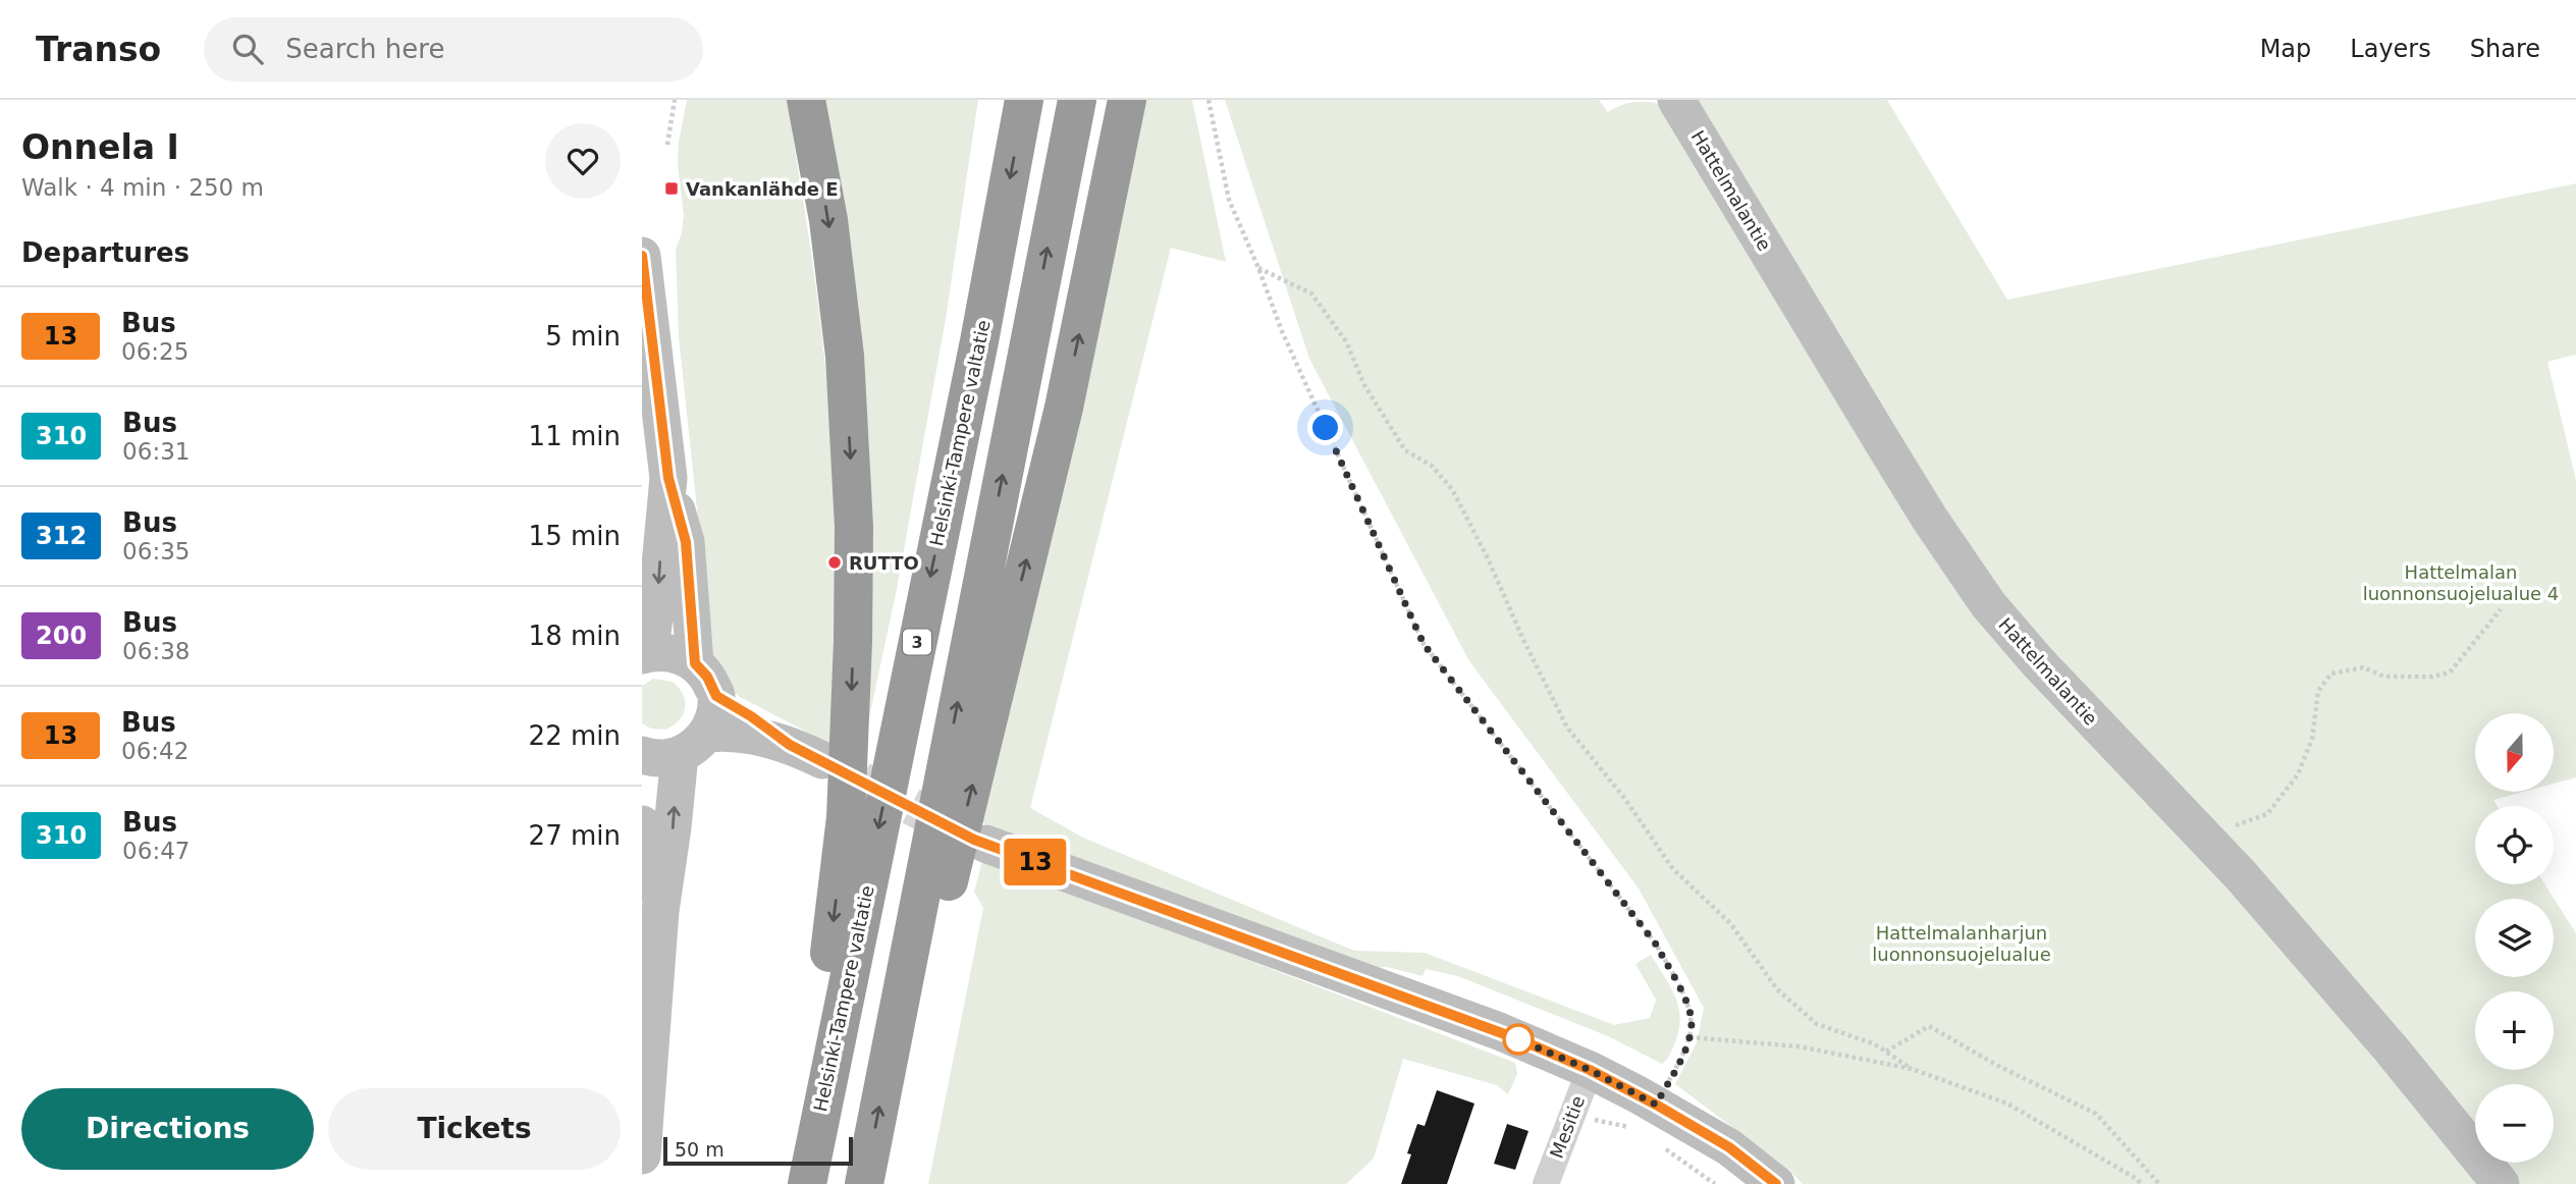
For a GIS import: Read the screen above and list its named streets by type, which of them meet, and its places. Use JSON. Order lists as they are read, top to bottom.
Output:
{
  "streets": {
    "highway": ["Helsinki-Tampere valtatie", "3"],
    "street": ["Hattelmalantie", "Mesitie"]
  },
  "parks": ["Hattelmalan luonnonsuojelualue 4", "Hattelmalanharjun luonnonsuojelualue"],
  "places": {
    "transit": ["Vankanlähde E"],
    "other": ["RUTTO"]
  },
  "lines": ["bus line 13"],
  "scale_bar": "50 m",
  "north": "bottom",
  "page": {
    "header": "Transo",
    "search": "Search here",
    "nav": ["Map", "Layers", "Share"],
    "heading": [
      ["Onnela I", "Walk · 4 min · 250 m"],
      "Departures"
    ],
    "on_map": "13",
    "list": [
      {
        "mark": "13",
        "name": "Bus",
        "note": "06:25",
        "value": "5 min"
      },
      {
        "mark": "310",
        "name": "Bus",
        "note": "06:31",
        "value": "11 min"
      },
      {
        "mark": "312",
        "name": "Bus",
        "note": "06:35",
        "value": "15 min"
      },
      {
        "mark": "200",
        "name": "Bus",
        "note": "06:38",
        "value": "18 min"
      },
      {
        "mark": "13",
        "name": "Bus",
        "note": "06:42",
        "value": "22 min"
      },
      {
        "mark": "310",
        "name": "Bus",
        "note": "06:47",
        "value": "27 min"
      }
    ],
    "map_buttons": ["+", "−"],
    "buttons": ["Directions", "Tickets"],
    "scale": "50 m"
  }
}
